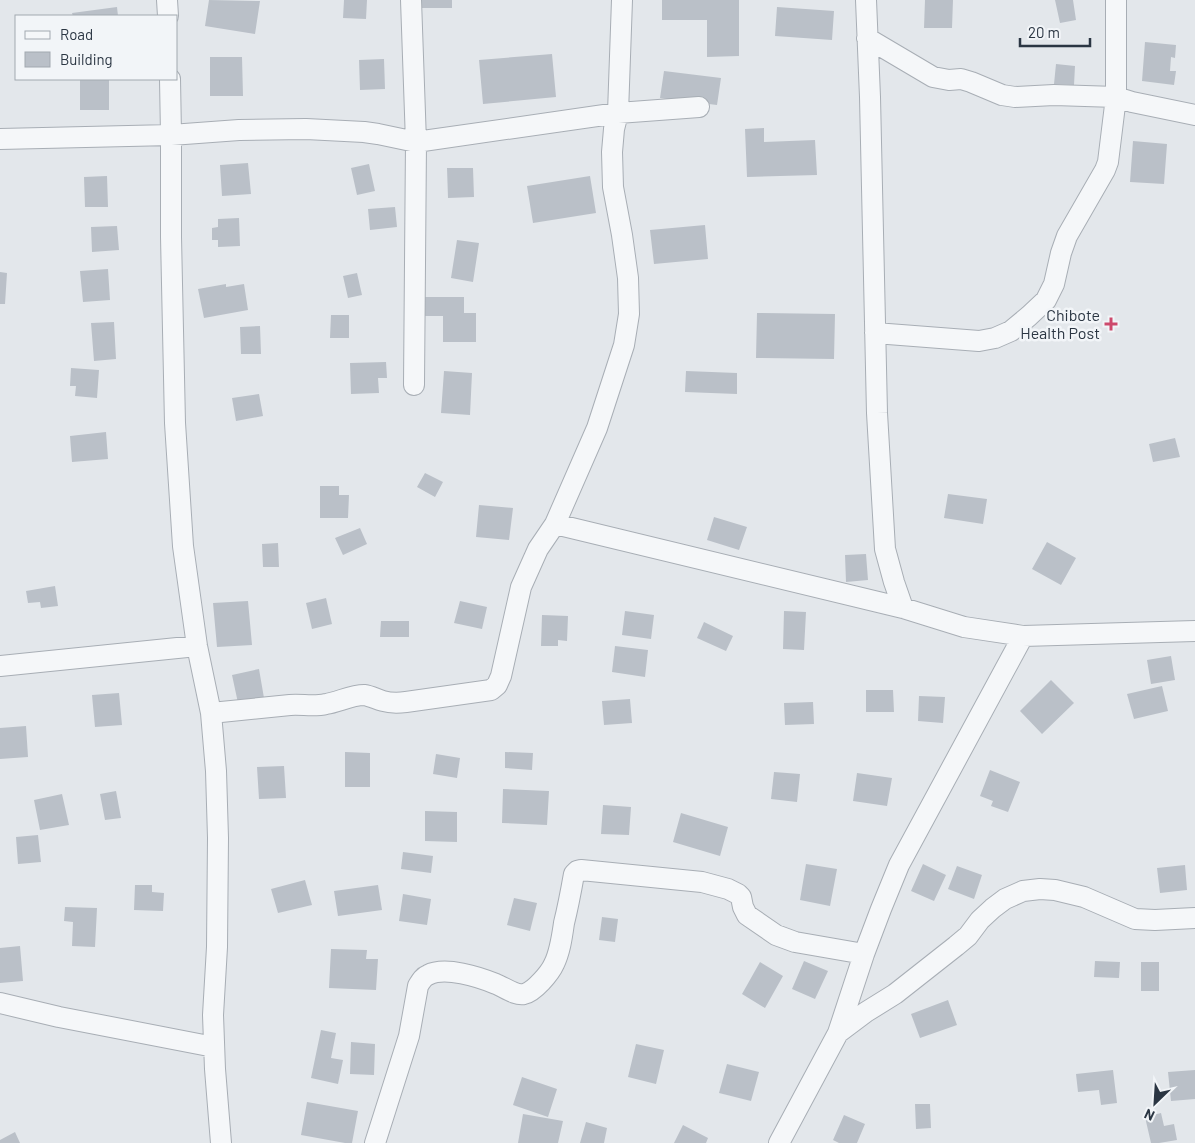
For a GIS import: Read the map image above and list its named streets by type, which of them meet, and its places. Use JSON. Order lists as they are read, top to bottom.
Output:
{
  "places": {
    "health": ["Chibote Health Post"]
  },
  "legend": ["Road", "Building"],
  "scale_bar": "20 m",
  "north": "bottom left"
}
